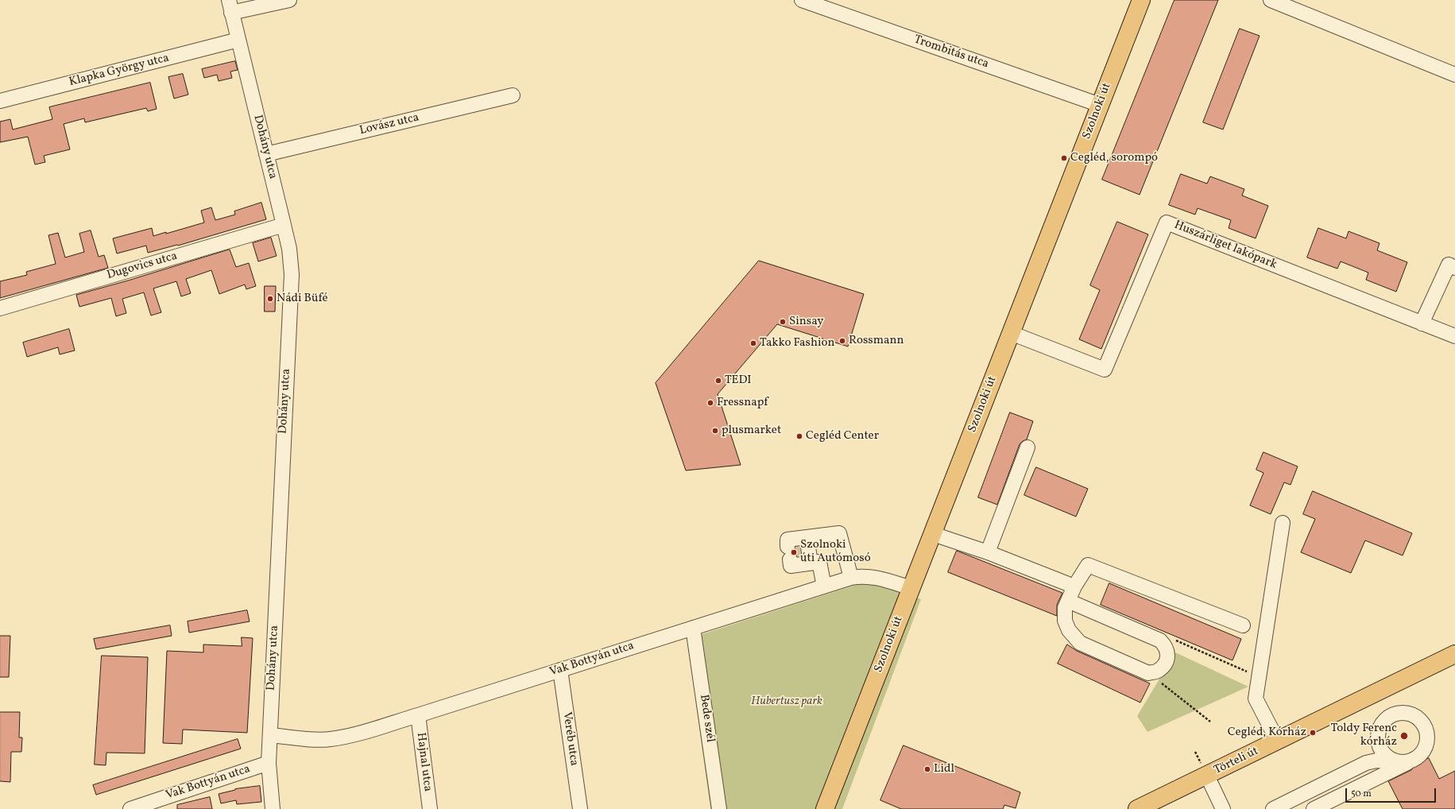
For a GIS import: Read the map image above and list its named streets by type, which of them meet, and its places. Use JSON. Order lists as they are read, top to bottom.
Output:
{
  "streets": {
    "main road": ["Szolnoki út", "Törteli út"],
    "street": [
      "Trombitás utca",
      "Klapka György utca",
      "Lovász utca",
      "Dohány utca",
      "Huszárliget lakópark",
      "Dugovics utca",
      "Vak Bottyán utca",
      "Bede szél",
      "Veréb utca",
      "Hajnal utca"
    ]
  },
  "crossings": [
    ["Trombitás utca", "Szolnoki út"],
    ["Klapka György utca", "Dohány utca"],
    ["Szolnoki út", "Huszárliget lakópark"],
    ["Szolnoki út", "Vak Bottyán utca"],
    ["Lovász utca", "Dohány utca"],
    ["Dohány utca", "Dugovics utca"],
    ["Dohány utca", "Vak Bottyán utca"],
    ["Vak Bottyán utca", "Bede szél"],
    ["Vak Bottyán utca", "Veréb utca"],
    ["Vak Bottyán utca", "Hajnal utca"]
  ],
  "parks": ["Hubertusz park"],
  "places": [
    "Cegléd, sorompó",
    "Nádi Büfé",
    "Sinsay",
    "Rossmann",
    "Takko Fashion",
    "TEDI",
    "Fressnapf",
    "plusmarket",
    "Cegléd Center",
    "Szolnoki úti Autómosó",
    "Cegléd, Kórház",
    "Toldy Ferenc kórház",
    "Lidl"
  ],
  "scale_bar": "50 m"
}
